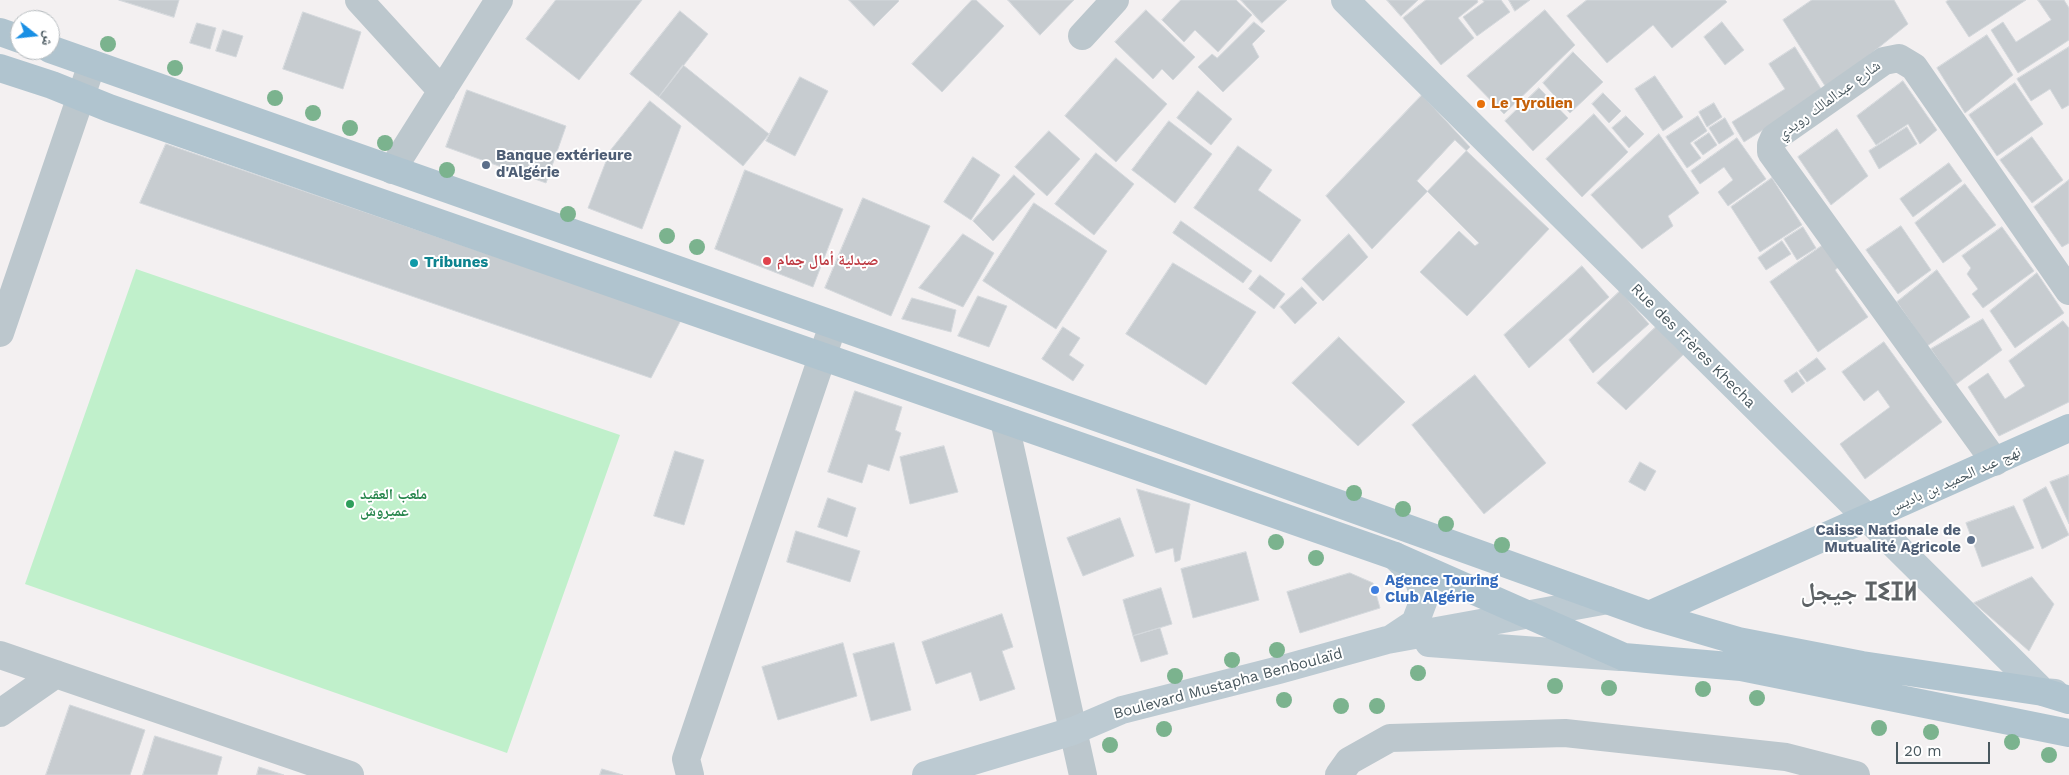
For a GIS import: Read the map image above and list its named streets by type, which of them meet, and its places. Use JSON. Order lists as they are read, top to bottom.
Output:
{
  "streets": {
    "main road": ["Rue des Frères Khecha", "نهج عبد الحميد بن باديس", "Boulevard Mustapha Benboulaïd"],
    "street": ["شارع عبدالمالك رويدي"]
  },
  "crossings": [
    ["شارع عبدالمالك رويدي", "نهج عبد الحميد بن باديس"],
    ["Rue des Frères Khecha", "نهج عبد الحميد بن باديس"]
  ],
  "districts": ["جيجل ⵊⵉⵊⵍ"],
  "places": [
    "Le Tyrolien",
    "Banque extérieure d'Algérie",
    "صيدلية أمال جمام",
    "Tribunes",
    "ملعب العقيد عميروش",
    "Caisse Nationale de Mutualité Agricole",
    "Agence Touring Club Algérie"
  ],
  "scale_bar": "20 m",
  "north": "right"
}
